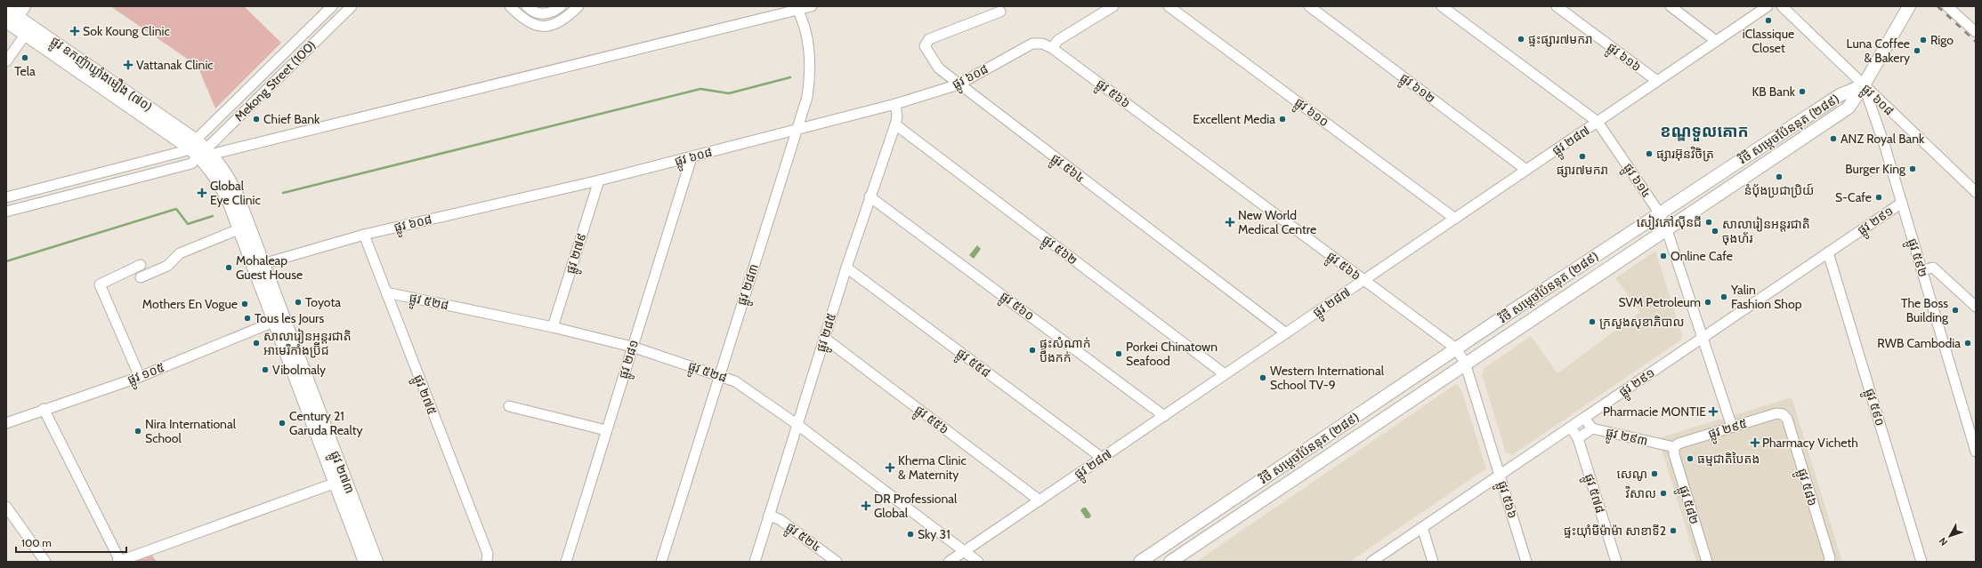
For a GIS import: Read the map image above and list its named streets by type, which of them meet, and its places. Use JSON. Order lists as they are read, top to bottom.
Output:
{
  "streets": {
    "main road": ["ផ្លូវ ឧកញ៉ាឃ្លាំងមឿង (៧០)", "វិថី សម្តេចប៉ែននុត (២៨៩)", "ផ្លូវ ២៧៣"],
    "street": [
      "ផ្លូវ ៦១៦",
      "ផ្លូវ ៦០៨",
      "Mekong Street (100)",
      "ផ្លូវ ៦១២",
      "ផ្លូវ ៥៦៦",
      "ផ្លូវ ៦១០",
      "ផ្លូវ ២៨៧",
      "ផ្លូវ ៥៦៤",
      "ផ្លូវ ៦១៤",
      "ផ្លូវ ២៩១",
      "ផ្លូវ ៥៦២",
      "ផ្លូវ ២៧៩",
      "ផ្លូវ ៥៩២",
      "ផ្លូវ ២៨៣",
      "ផ្លូវ ៥២៨",
      "ផ្លូវ ៥៦០",
      "ផ្លូវ ២៨៥",
      "ផ្លូវ ២៨១",
      "ផ្លូវ ៥៥៨",
      "ផ្លូវ ១០៥",
      "ផ្លូវ ២៧៥",
      "ផ្លូវ ៥៩០",
      "ផ្លូវ ៥៥៦",
      "ផ្លូវ ២៩៥",
      "ផ្លូវ ២៩៣",
      "ផ្លូវ ៥៨៦",
      "ផ្លូវ ៥៧៨",
      "ផ្លូវ ៥៨២",
      "ផ្លូវ ៥២៤"
    ]
  },
  "crossings": [
    ["ផ្លូវ ៦១៦", "ផ្លូវ ២៨៧"],
    ["ផ្លូវ ឧកញ៉ាឃ្លាំងមឿង (៧០)", "Mekong Street (100)"],
    ["ផ្លូវ ឧកញ៉ាឃ្លាំងមឿង (៧០)", "ផ្លូវ ២៧៣"],
    ["ផ្លូវ ៦០៨", "ផ្លូវ ៥៦៦"],
    ["ផ្លូវ ៦០៨", "វិថី សម្តេចប៉ែននុត (២៨៩)"],
    ["ផ្លូវ ៦០៨", "ផ្លូវ ៥៦៤"],
    ["ផ្លូវ ៦០៨", "ផ្លូវ ២៧៩"],
    ["ផ្លូវ ៦០៨", "ផ្លូវ ៥៩២"],
    ["ផ្លូវ ៦០៨", "ផ្លូវ ២៨៣"],
    ["ផ្លូវ ៦០៨", "ផ្លូវ ២៨៥"],
    ["ផ្លូវ ៦០៨", "ផ្លូវ ២៨១"],
    ["ផ្លូវ ៦០៨", "ផ្លូវ ២៧៥"],
    ["ផ្លូវ ៦០៨", "ផ្លូវ ២៧៣"],
    ["Mekong Street (100)", "ផ្លូវ ២៧៣"],
    ["ផ្លូវ ៦១២", "ផ្លូវ ២៨៧"],
    ["ផ្លូវ ៥៦៦", "វិថី សម្តេចប៉ែននុត (២៨៩)"],
    ["ផ្លូវ ៥៦៦", "ផ្លូវ ២៨៧"],
    ["ផ្លូវ ៥៦៦", "ផ្លូវ ២៩១"],
    ["ផ្លូវ ៦១០", "ផ្លូវ ២៨៧"],
    ["វិថី សម្តេចប៉ែននុត (២៨៩)", "ផ្លូវ ៦១៤"],
    ["វិថី សម្តេចប៉ែននុត (២៨៩)", "ផ្លូវ ៥៩២"],
    ["ផ្លូវ ២៨៧", "ផ្លូវ ៥៦៤"],
    ["ផ្លូវ ២៨៧", "ផ្លូវ ៦១៤"],
    ["ផ្លូវ ២៨៧", "ផ្លូវ ៥៦២"],
    ["ផ្លូវ ២៨៧", "ផ្លូវ ៥២៨"],
    ["ផ្លូវ ២៨៧", "ផ្លូវ ៥៦០"],
    ["ផ្លូវ ២៨៧", "ផ្លូវ ៥៥៨"],
    ["ផ្លូវ ២៨៧", "ផ្លូវ ៥៥៦"],
    ["ផ្លូវ ៦១៤", "ផ្លូវ ២៩១"],
    ["ផ្លូវ ៦១៤", "ផ្លូវ ២៩៥"],
    ["ផ្លូវ ២៩១", "ផ្លូវ ៥៩២"],
    ["ផ្លូវ ២៩១", "ផ្លូវ ៥៩០"],
    ["ផ្លូវ ២៩១", "ផ្លូវ ២៩៣"],
    ["ផ្លូវ ២៩១", "ផ្លូវ ៥៧៨"],
    ["ផ្លូវ ៥៦២", "ផ្លូវ ២៨៥"],
    ["ផ្លូវ ២៧៩", "ផ្លូវ ៥២៨"],
    ["ផ្លូវ ២៨៣", "ផ្លូវ ៥២៨"],
    ["ផ្លូវ ៥២៨", "ផ្លូវ ២៨៥"],
    ["ផ្លូវ ៥២៨", "ផ្លូវ ២៨១"],
    ["ផ្លូវ ៥២៨", "ផ្លូវ ២៧៥"],
    ["ផ្លូវ ៥៦០", "ផ្លូវ ២៨៥"],
    ["ផ្លូវ ២៨៥", "ផ្លូវ ៥៥៨"],
    ["ផ្លូវ ២៨៥", "ផ្លូវ ៥៥៦"],
    ["ផ្លូវ ២៨៥", "ផ្លូវ ៥២៤"],
    ["ផ្លូវ ១០៥", "ផ្លូវ ២៧៣"],
    ["ផ្លូវ ២៩៥", "ផ្លូវ ២៩៣"],
    ["ផ្លូវ ២៩៥", "ផ្លូវ ៥៨៦"],
    ["ផ្លូវ ២៩៥", "ផ្លូវ ៥៨២"],
    ["ផ្លូវ ២៩៣", "ផ្លូវ ៥៨២"]
  ],
  "districts": ["ខណ្ឌទួលគោក"],
  "places": {
    "other": [
      "iClassique Closet",
      "ផ្ទះផ្សារ៧មករា",
      "Rigo",
      "Luna Coffee & Bakery",
      "Tela",
      "KB Bank",
      "Chief Bank",
      "Excellent Media",
      "ANZ Royal Bank",
      "ផ្សារអ៊ុនវិចិត្រ",
      "ផ្សារ៧មករា",
      "Burger King",
      "នំបុ័ងប្រជាប្រិយ៍",
      "S-Cafe",
      "សៀវភៅស៊ីនជី",
      "សាលារៀនអន្តរជាតិ ចុងហ័រ",
      "Online Cafe",
      "Mohaleap Guest House",
      "Yalin Fashion Shop",
      "Toyota",
      "SVM Petroleum",
      "Mothers En Vogue",
      "The Boss Building",
      "Tous les Jours",
      "ក្រសួងសុខាភិបាល",
      "សាលារៀនអន្តរជាតិ អាមេរិកាំងប្រ៊ីជ",
      "RWB Cambodia",
      "ផ្ទះសំណាក់ បឹងកក់",
      "Porkei Chinatown Seafood",
      "Vibolmaly",
      "Western International School TV-9",
      "Century 21 Garuda Realty",
      "Nira International School",
      "ធម្មជាតិបៃតង",
      "សេណូ",
      "វិសាល",
      "ផ្ទះយ៉ាំមីម៉ាម៉ា សាខាទី2",
      "Sky 31"
    ],
    "health": [
      "Sok Koung Clinic",
      "Vattanak Clinic",
      "Global Eye Clinic",
      "New World Medical Centre",
      "Pharmacie MONTIE",
      "Pharmacy Vicheth",
      "Khema Clinic & Maternity",
      "DR Professional Global"
    ]
  },
  "scale_bar": "100 m",
  "north": "bottom left"
}
